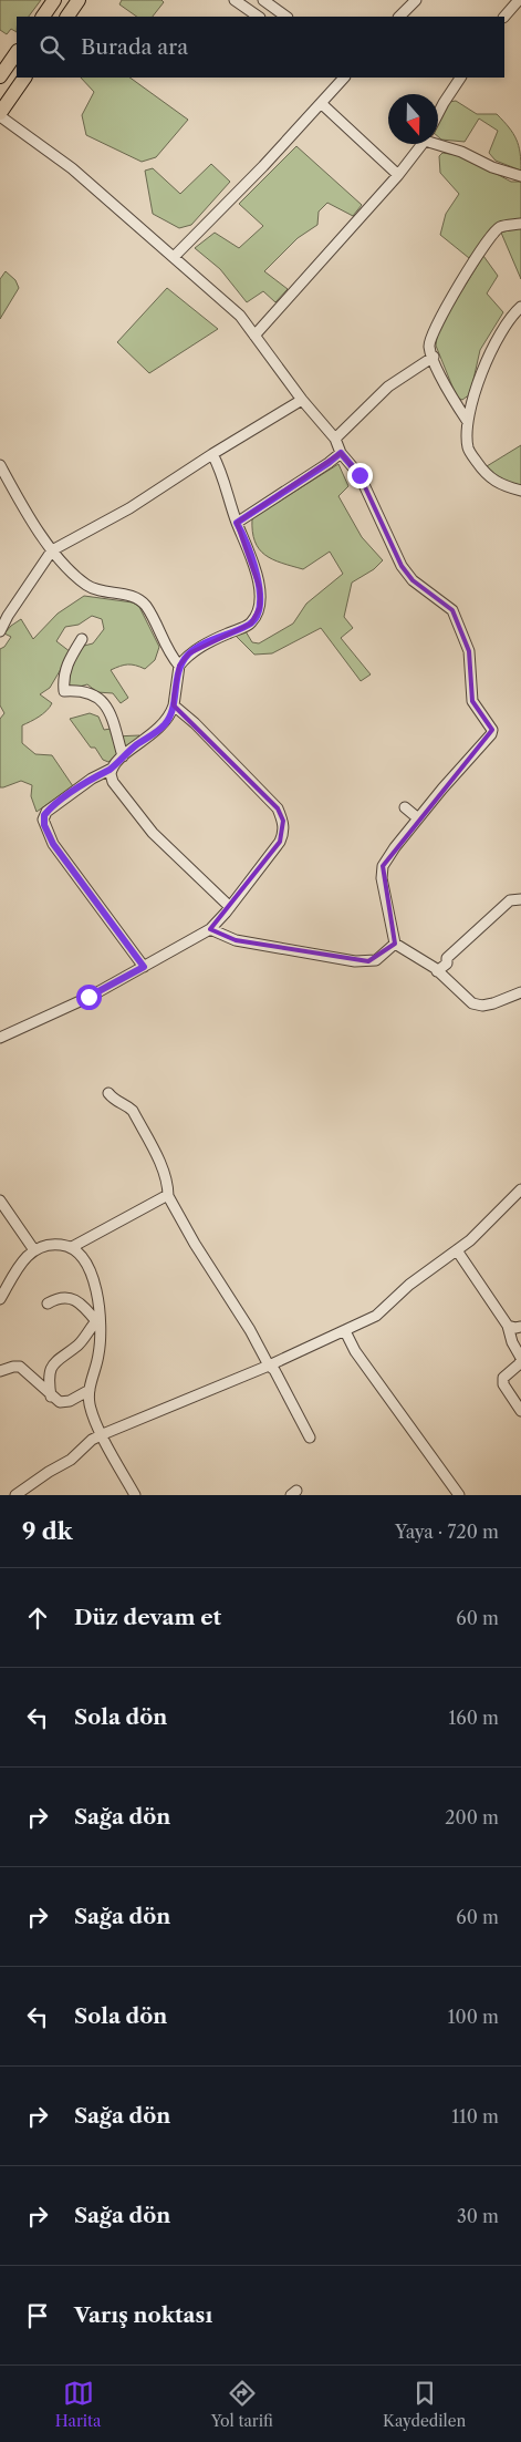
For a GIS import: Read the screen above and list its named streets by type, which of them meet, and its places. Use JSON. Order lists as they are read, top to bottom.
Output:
{
  "north": "bottom",
  "page": {
    "search": "Burada ara",
    "heading": ["9 dk", "Yaya · 720 m"],
    "list": [
      ["Düz devam et", "60 m"],
      ["Sola dön", "160 m"],
      ["Sağa dön", "200 m"],
      ["Sağa dön", "60 m"],
      ["Sola dön", "100 m"],
      ["Sağa dön", "110 m"],
      ["Sağa dön", "30 m"],
      "Varış noktası"
    ],
    "nav": ["Harita", "Yol tarifi", "Kaydedilen"]
  }
}
